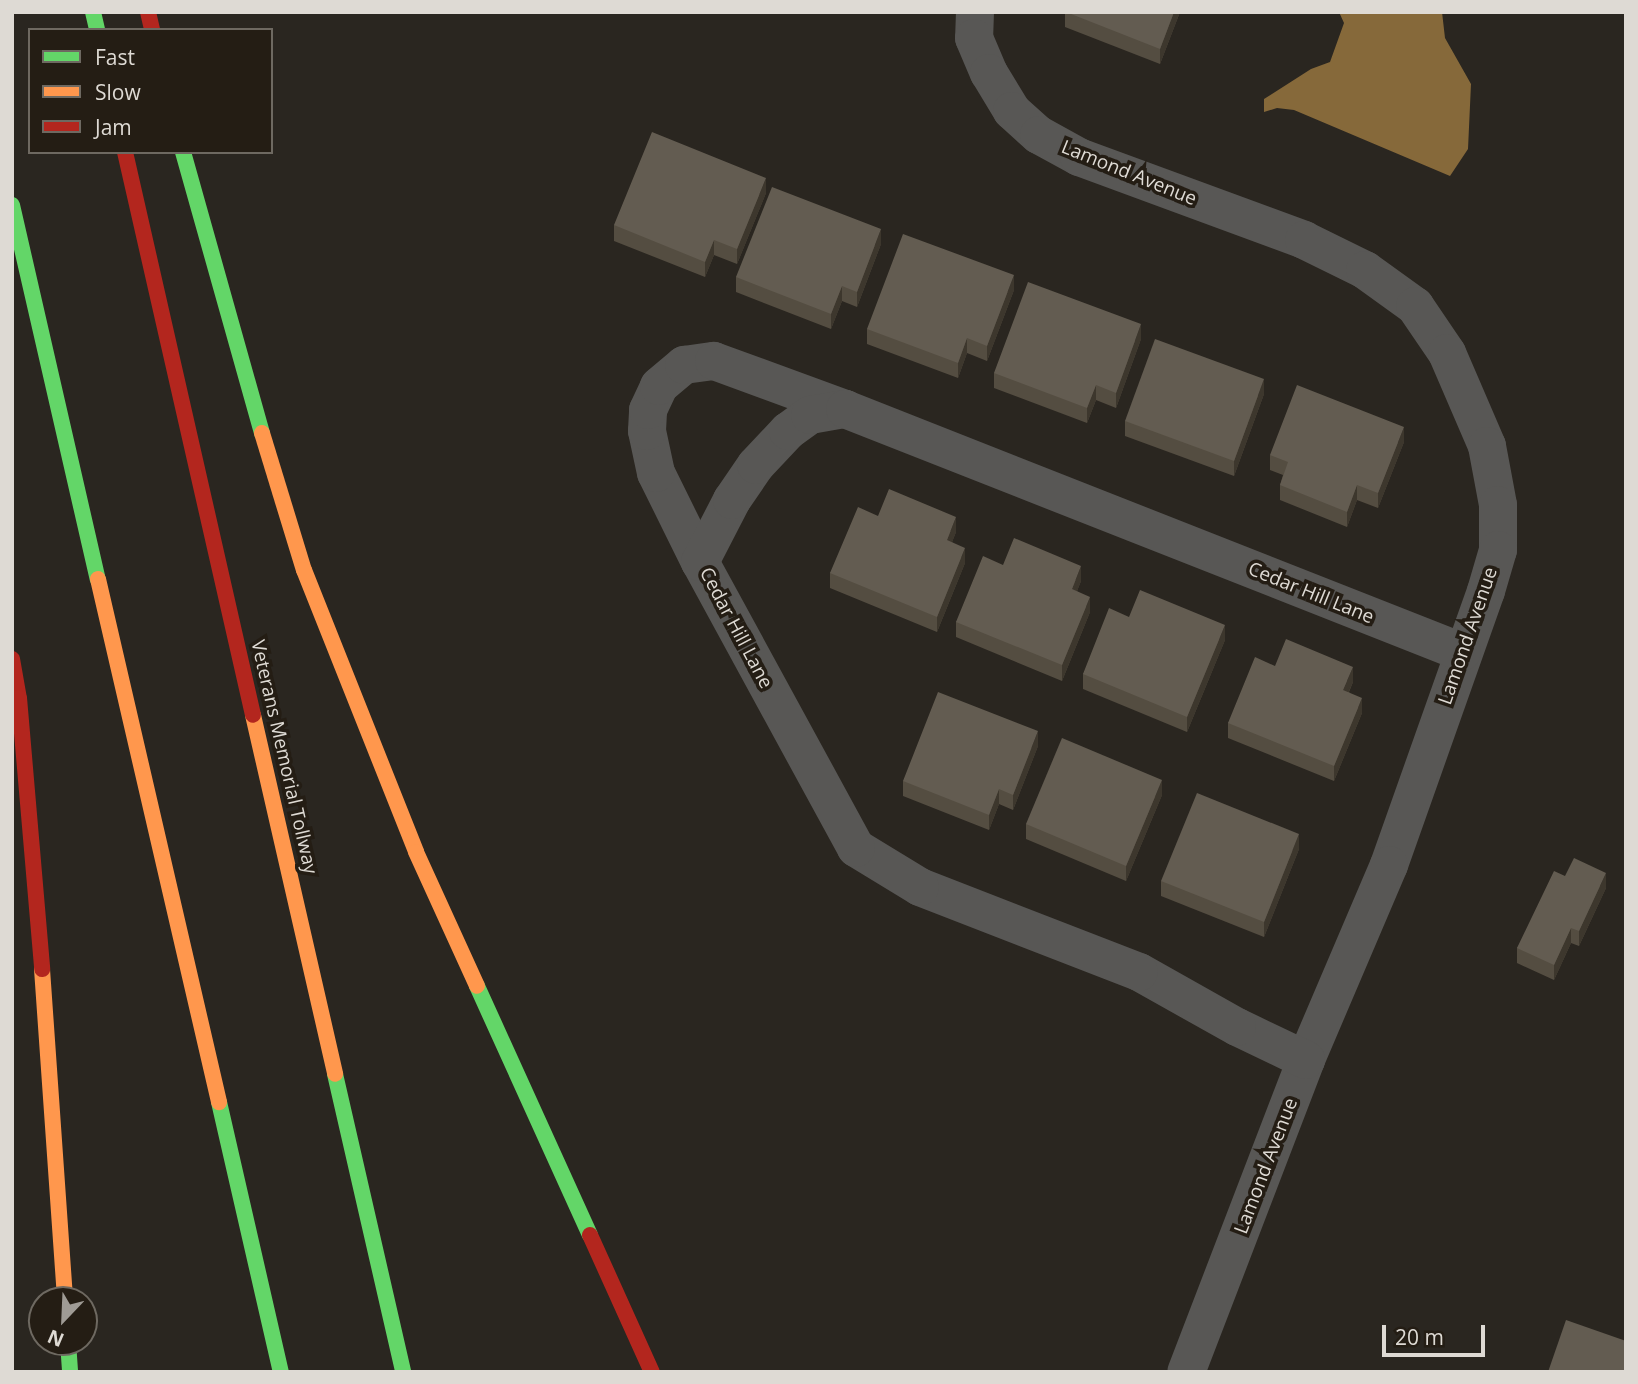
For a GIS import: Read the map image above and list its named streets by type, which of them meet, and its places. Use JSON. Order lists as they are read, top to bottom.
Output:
{
  "streets": {
    "highway": ["Veterans Memorial Tollway"],
    "street": ["Lamond Avenue", "Cedar Hill Lane"]
  },
  "crossings": [
    ["Lamond Avenue", "Cedar Hill Lane"]
  ],
  "legend": ["Fast", "Slow", "Jam"],
  "scale_bar": "20 m",
  "north": "bottom left"
}
